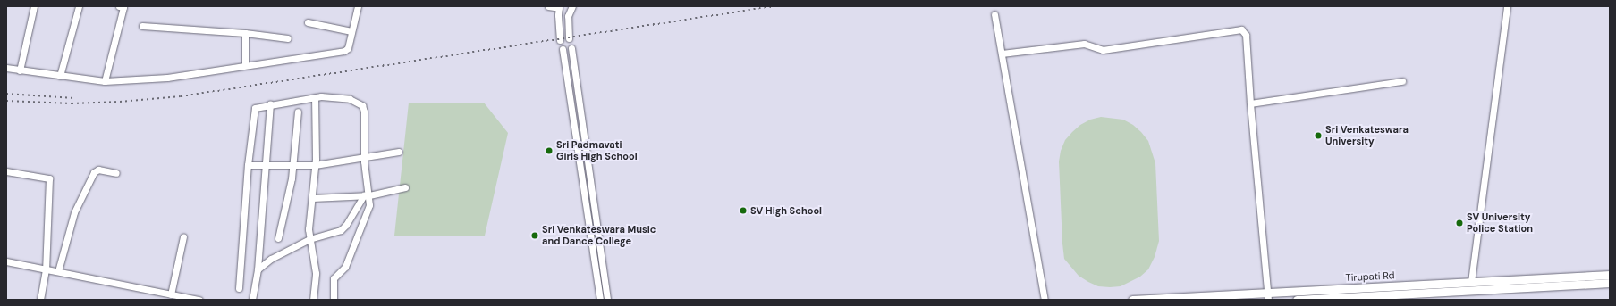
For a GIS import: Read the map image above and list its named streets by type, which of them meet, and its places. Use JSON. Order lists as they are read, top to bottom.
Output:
{
  "streets": {
    "main road": ["Tirupati Rd"]
  },
  "places": [
    "Sri Venkateswara University",
    "Sri Padmavati Girls High School",
    "SV High School",
    "SV University Police Station",
    "Sri Venkateswara Music and Dance College"
  ]
}
